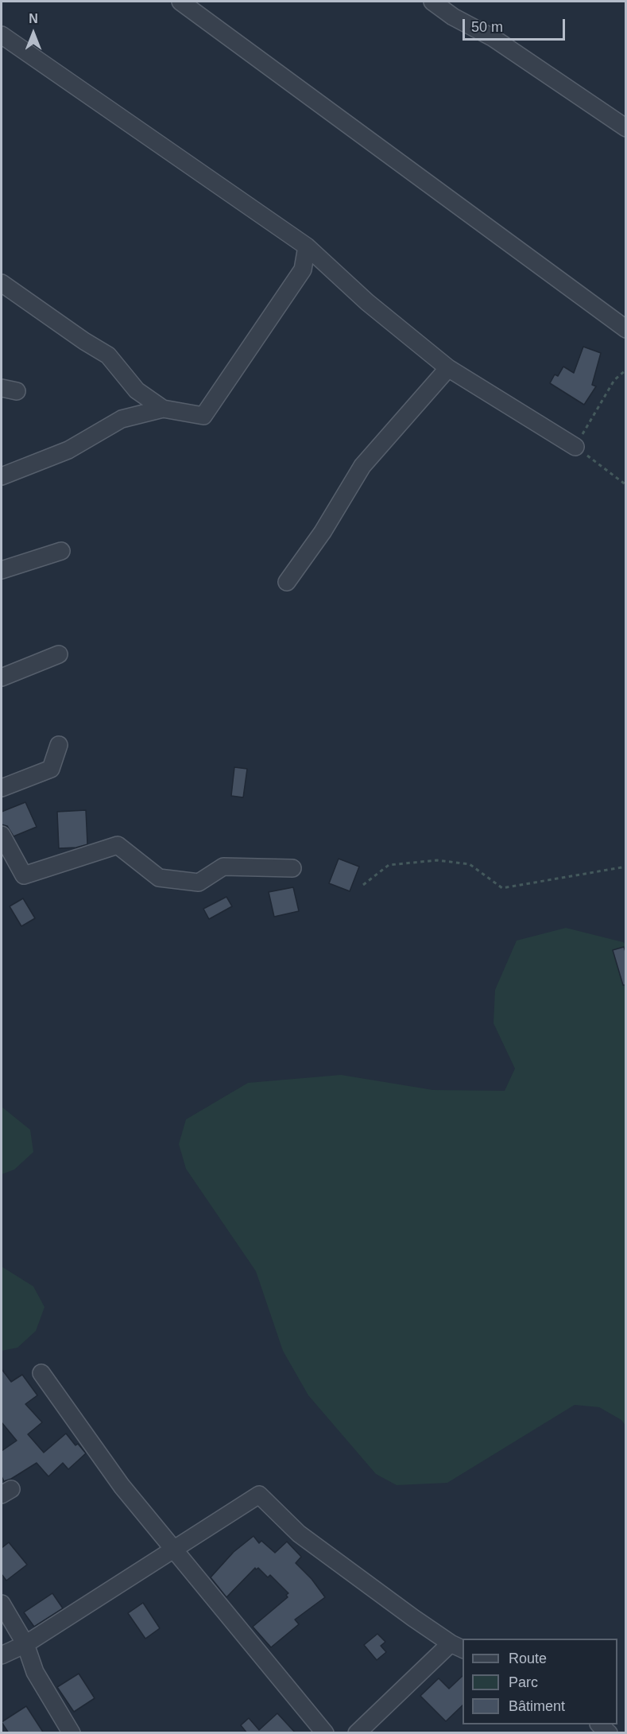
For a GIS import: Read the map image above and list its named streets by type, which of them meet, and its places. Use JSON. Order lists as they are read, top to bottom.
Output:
{
  "legend": ["Route", "Parc", "Bâtiment"],
  "scale_bar": "50 m",
  "north": "top"
}
